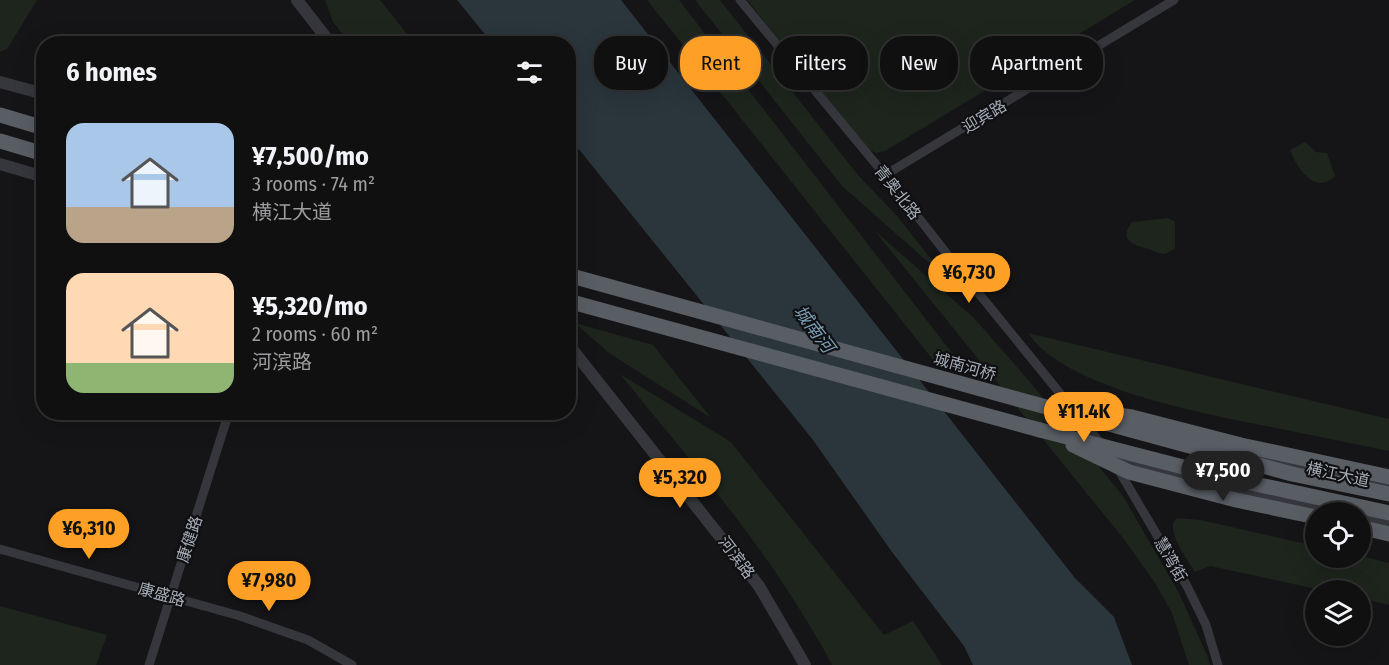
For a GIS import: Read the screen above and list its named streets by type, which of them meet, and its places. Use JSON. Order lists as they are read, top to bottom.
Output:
{
  "streets": {
    "highway": ["城南河桥"],
    "street": [
      "迎宾路",
      "青奥北路",
      "横江大道",
      "康健路",
      "河滨路",
      "慧湾街",
      "康盛路"
    ]
  },
  "crossings": [
    ["迎宾路", "青奥北路"],
    ["青奥北路", "横江大道"],
    ["青奥北路", "慧湾街"],
    ["康健路", "康盛路"]
  ],
  "water": ["城南河"],
  "page": {
    "chip": [
      "Buy",
      "Rent",
      "Filters",
      "New",
      "Apartment"
    ],
    "heading": "6 homes",
    "list": [
      {
        "name": "¥7,500/mo",
        "note": "3 rooms · 74 m² · 横江大道"
      },
      {
        "name": "¥5,320/mo",
        "note": "2 rooms · 60 m² · 河滨路"
      }
    ],
    "price": [
      "¥6,730",
      "¥11.4K",
      "¥7,500",
      "¥5,320",
      "¥6,310",
      "¥7,980"
    ]
  }
}
